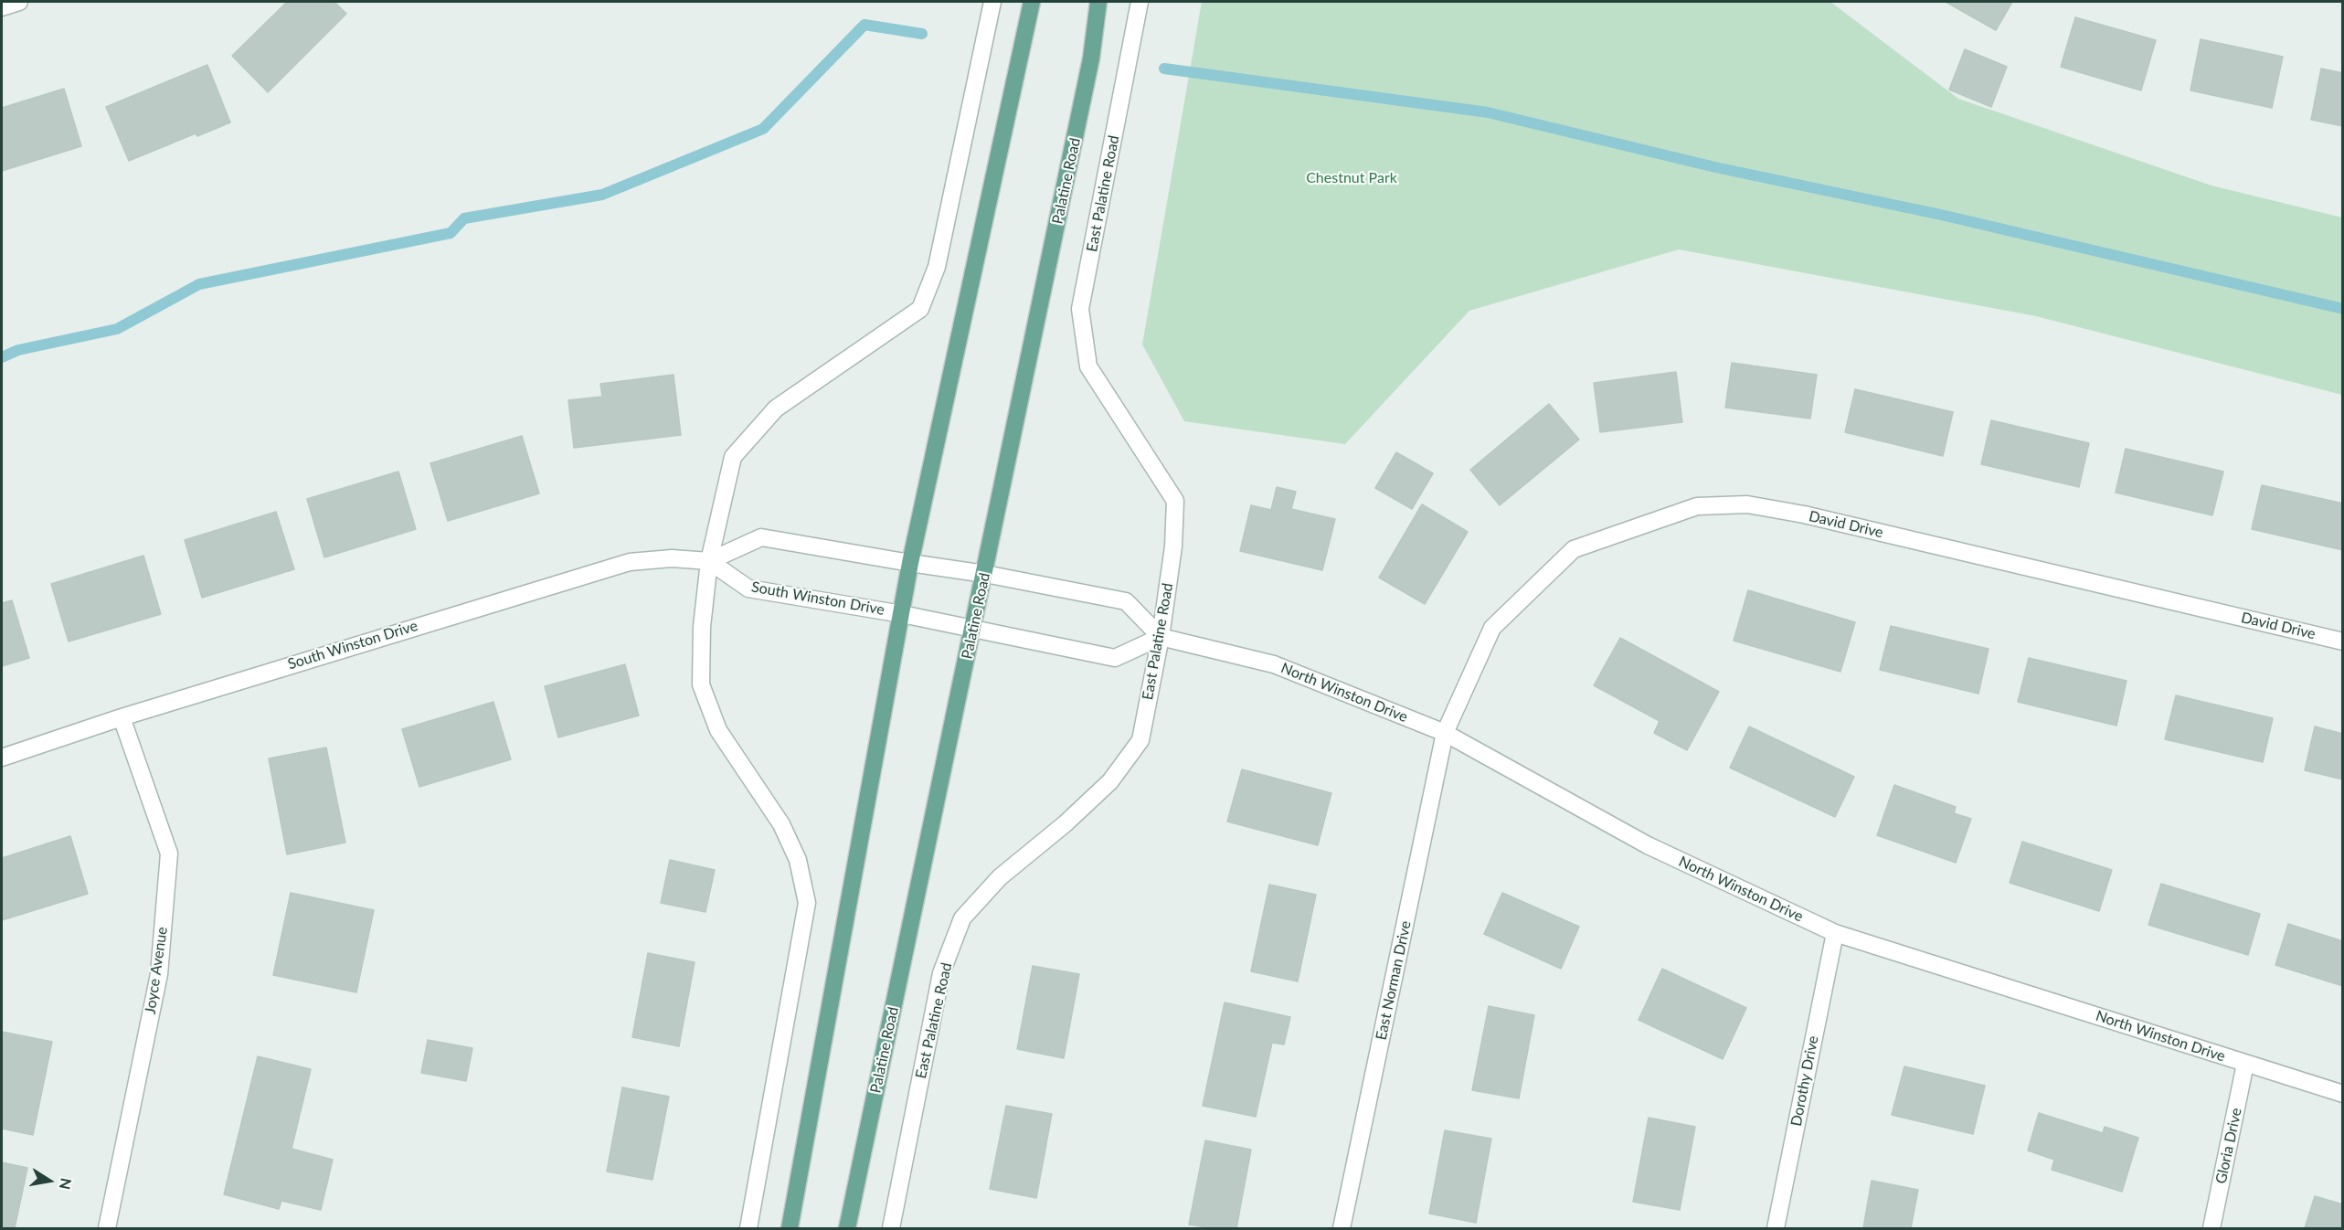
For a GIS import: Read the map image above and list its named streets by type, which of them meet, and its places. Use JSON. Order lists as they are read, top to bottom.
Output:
{
  "streets": {
    "main road": ["Palatine Road"],
    "street": [
      "East Palatine Road",
      "David Drive",
      "South Winston Drive",
      "North Winston Drive",
      "Joyce Avenue",
      "East Norman Drive",
      "Dorothy Drive",
      "Gloria Drive"
    ]
  },
  "crossings": [
    ["East Palatine Road", "North Winston Drive"],
    ["David Drive", "North Winston Drive"],
    ["David Drive", "East Norman Drive"],
    ["South Winston Drive", "Joyce Avenue"],
    ["North Winston Drive", "East Norman Drive"],
    ["North Winston Drive", "Dorothy Drive"],
    ["North Winston Drive", "Gloria Drive"]
  ],
  "parks": ["Chestnut Park"],
  "north": "right"
}
